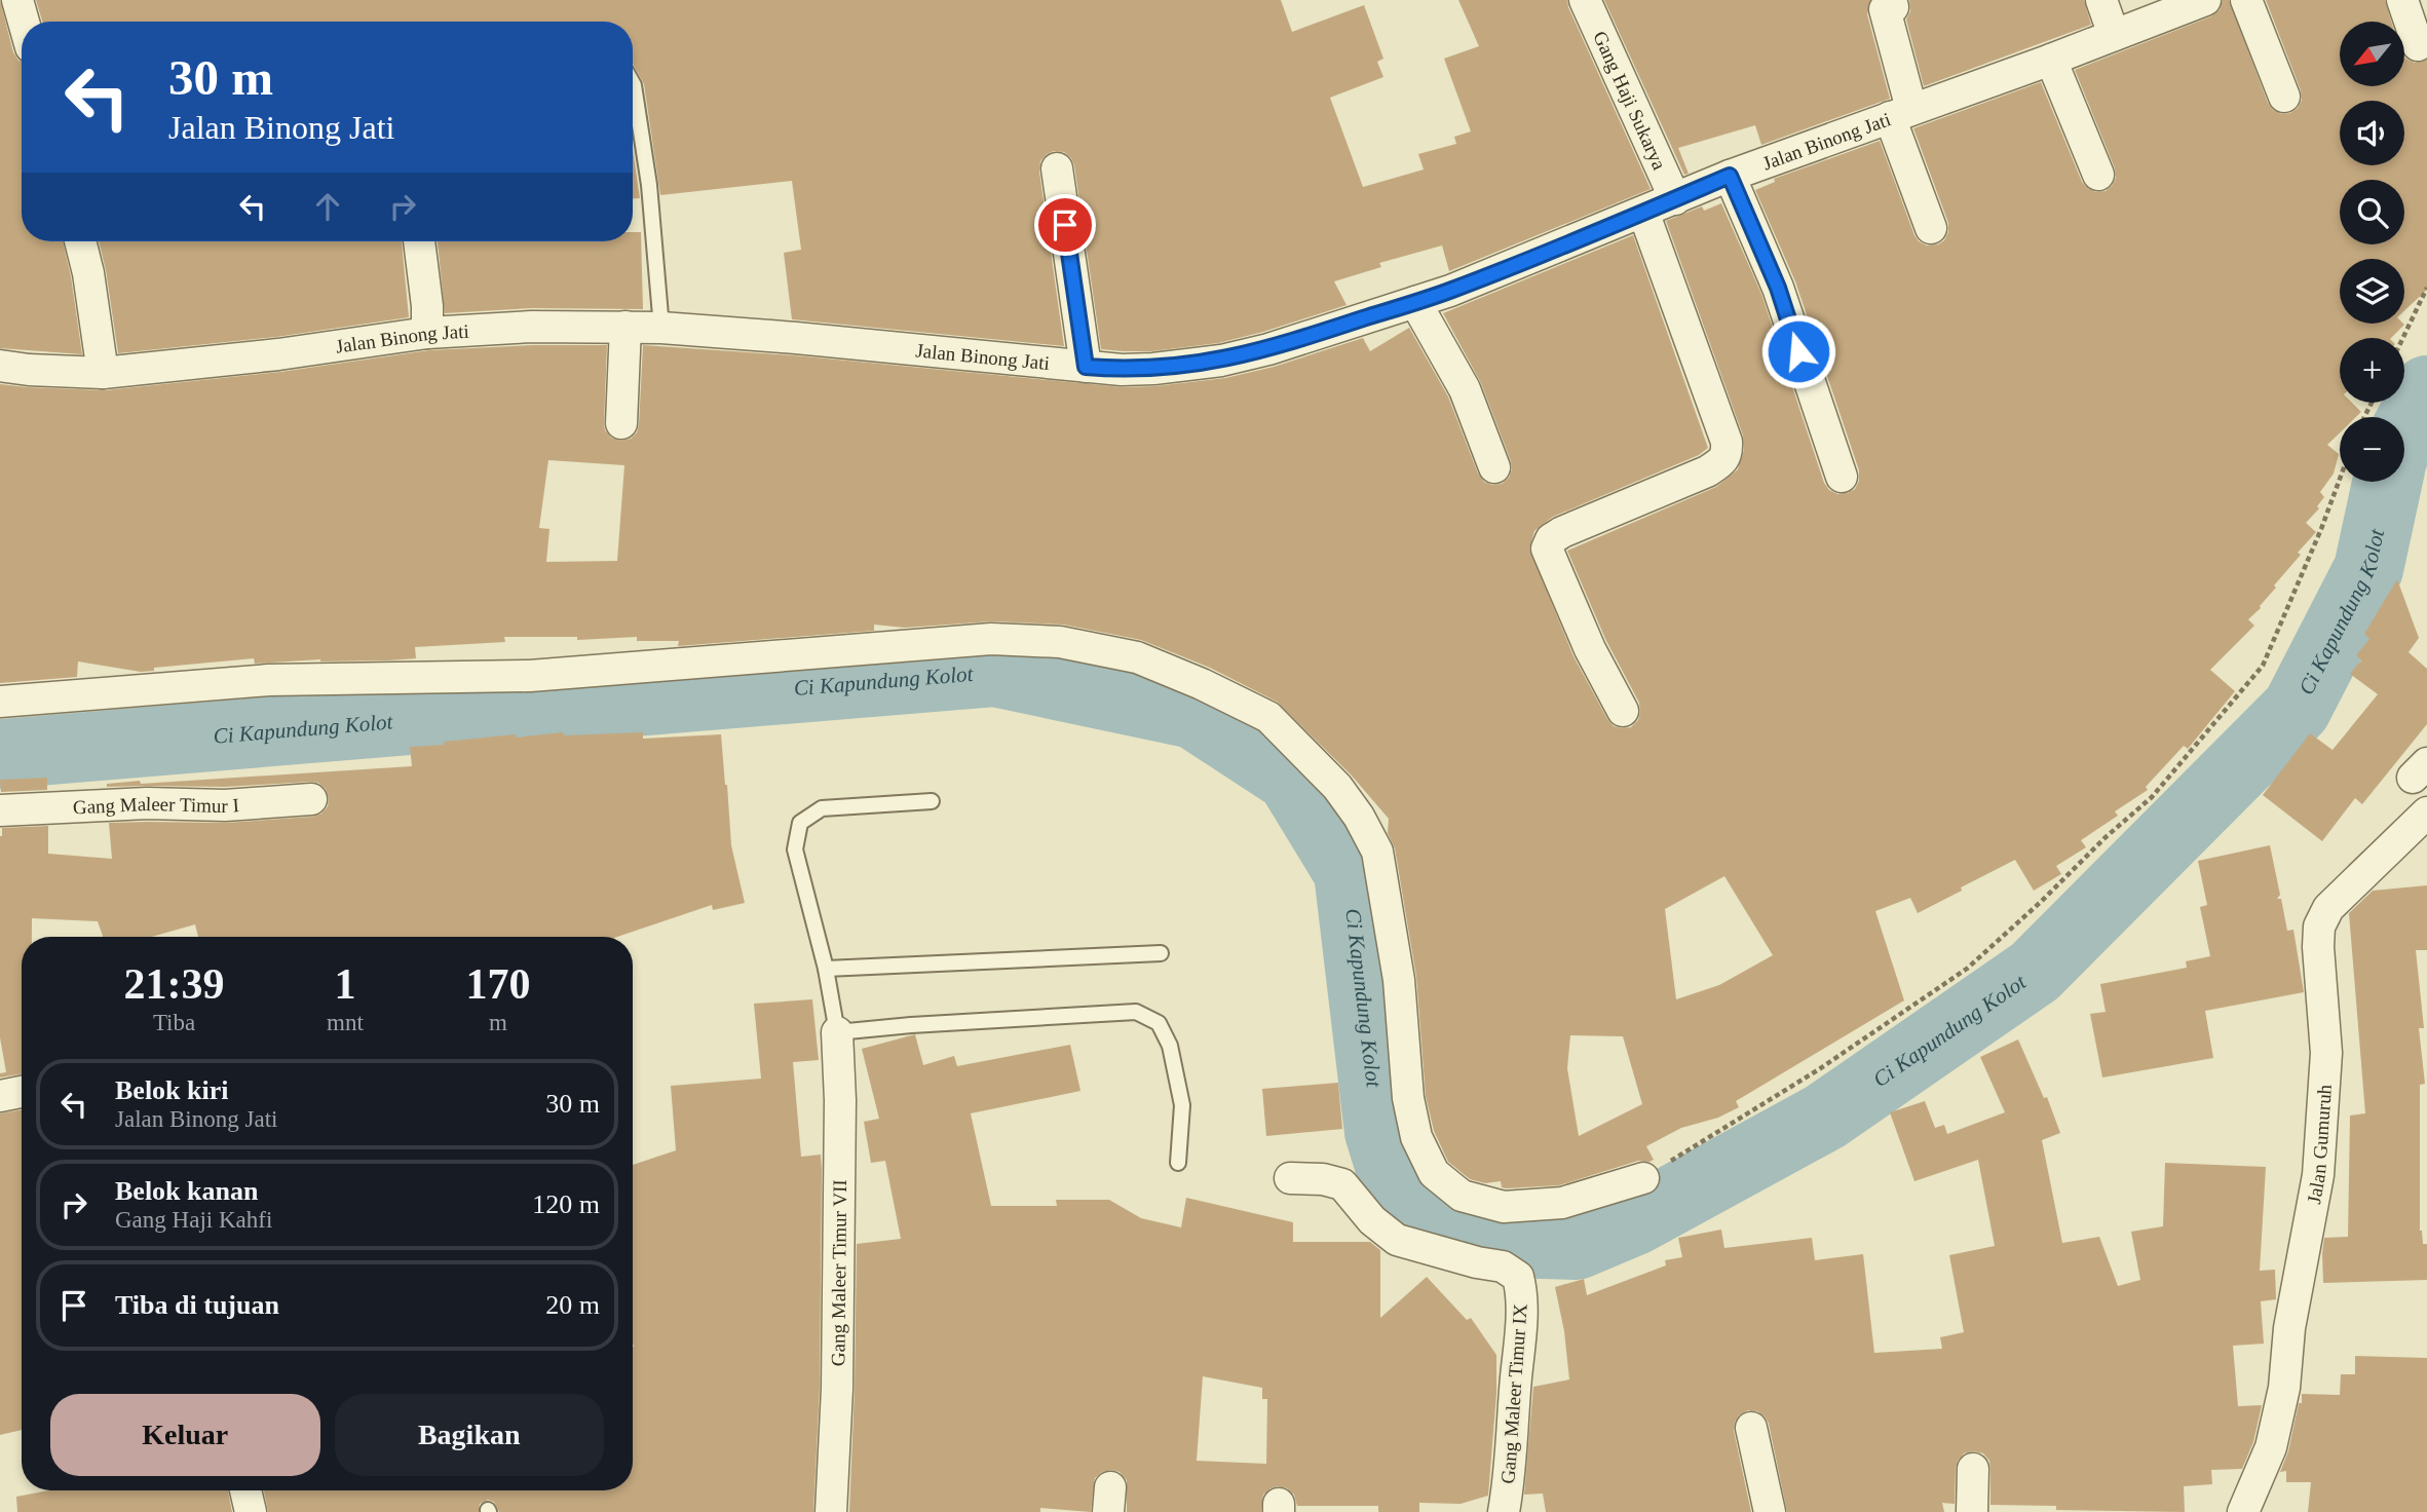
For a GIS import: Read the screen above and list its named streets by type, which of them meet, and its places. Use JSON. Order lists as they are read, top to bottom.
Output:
{
  "streets": {
    "street": [
      "Gang Haji Sukarya",
      "Jalan Binong Jati",
      "Gang Maleer Timur I",
      "Jalan Gumuruh",
      "Gang Maleer Timur VII",
      "Gang Maleer Timur IX"
    ]
  },
  "crossings": [
    ["Gang Haji Sukarya", "Jalan Binong Jati"]
  ],
  "water": ["Ci Kapundung Kolot"],
  "north": "bottom left",
  "page": {
    "map_buttons": ["+", "−"],
    "turn": ["30 m", "Jalan Binong Jati"],
    "eta": [
      "21:39",
      "Tiba",
      "1",
      "mnt",
      "170",
      "m"
    ],
    "list": [
      {
        "name": "Belok kiri",
        "note": "Jalan Binong Jati",
        "value": "30 m"
      },
      {
        "name": "Belok kanan",
        "note": "Gang Haji Kahfi",
        "value": "120 m"
      },
      {
        "name": "Tiba di tujuan",
        "value": "20 m"
      }
    ],
    "buttons": ["Keluar", "Bagikan"]
  }
}
